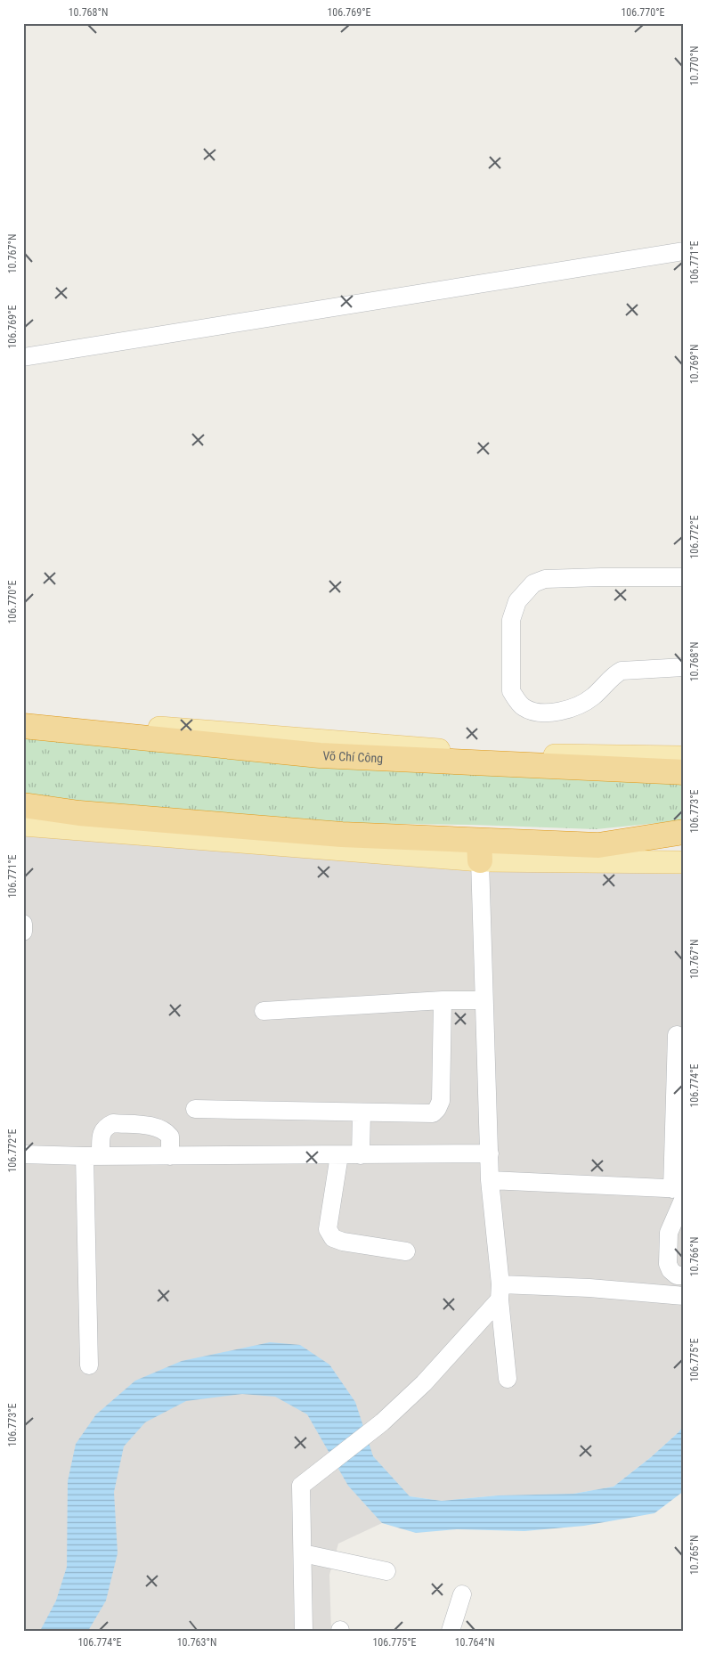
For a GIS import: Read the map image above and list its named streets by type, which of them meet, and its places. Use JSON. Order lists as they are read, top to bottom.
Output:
{
  "streets": {
    "highway": ["Võ Chí Công"]
  },
  "coordinates": [
    "10.768°N",
    "106.769°E",
    "106.770°E",
    "10.770°N",
    "10.767°N",
    "106.771°E",
    "10.769°N",
    "106.772°E",
    "106.773°E",
    "106.774°E",
    "10.766°N",
    "106.775°E",
    "10.765°N",
    "10.763°N",
    "10.764°N"
  ]
}
